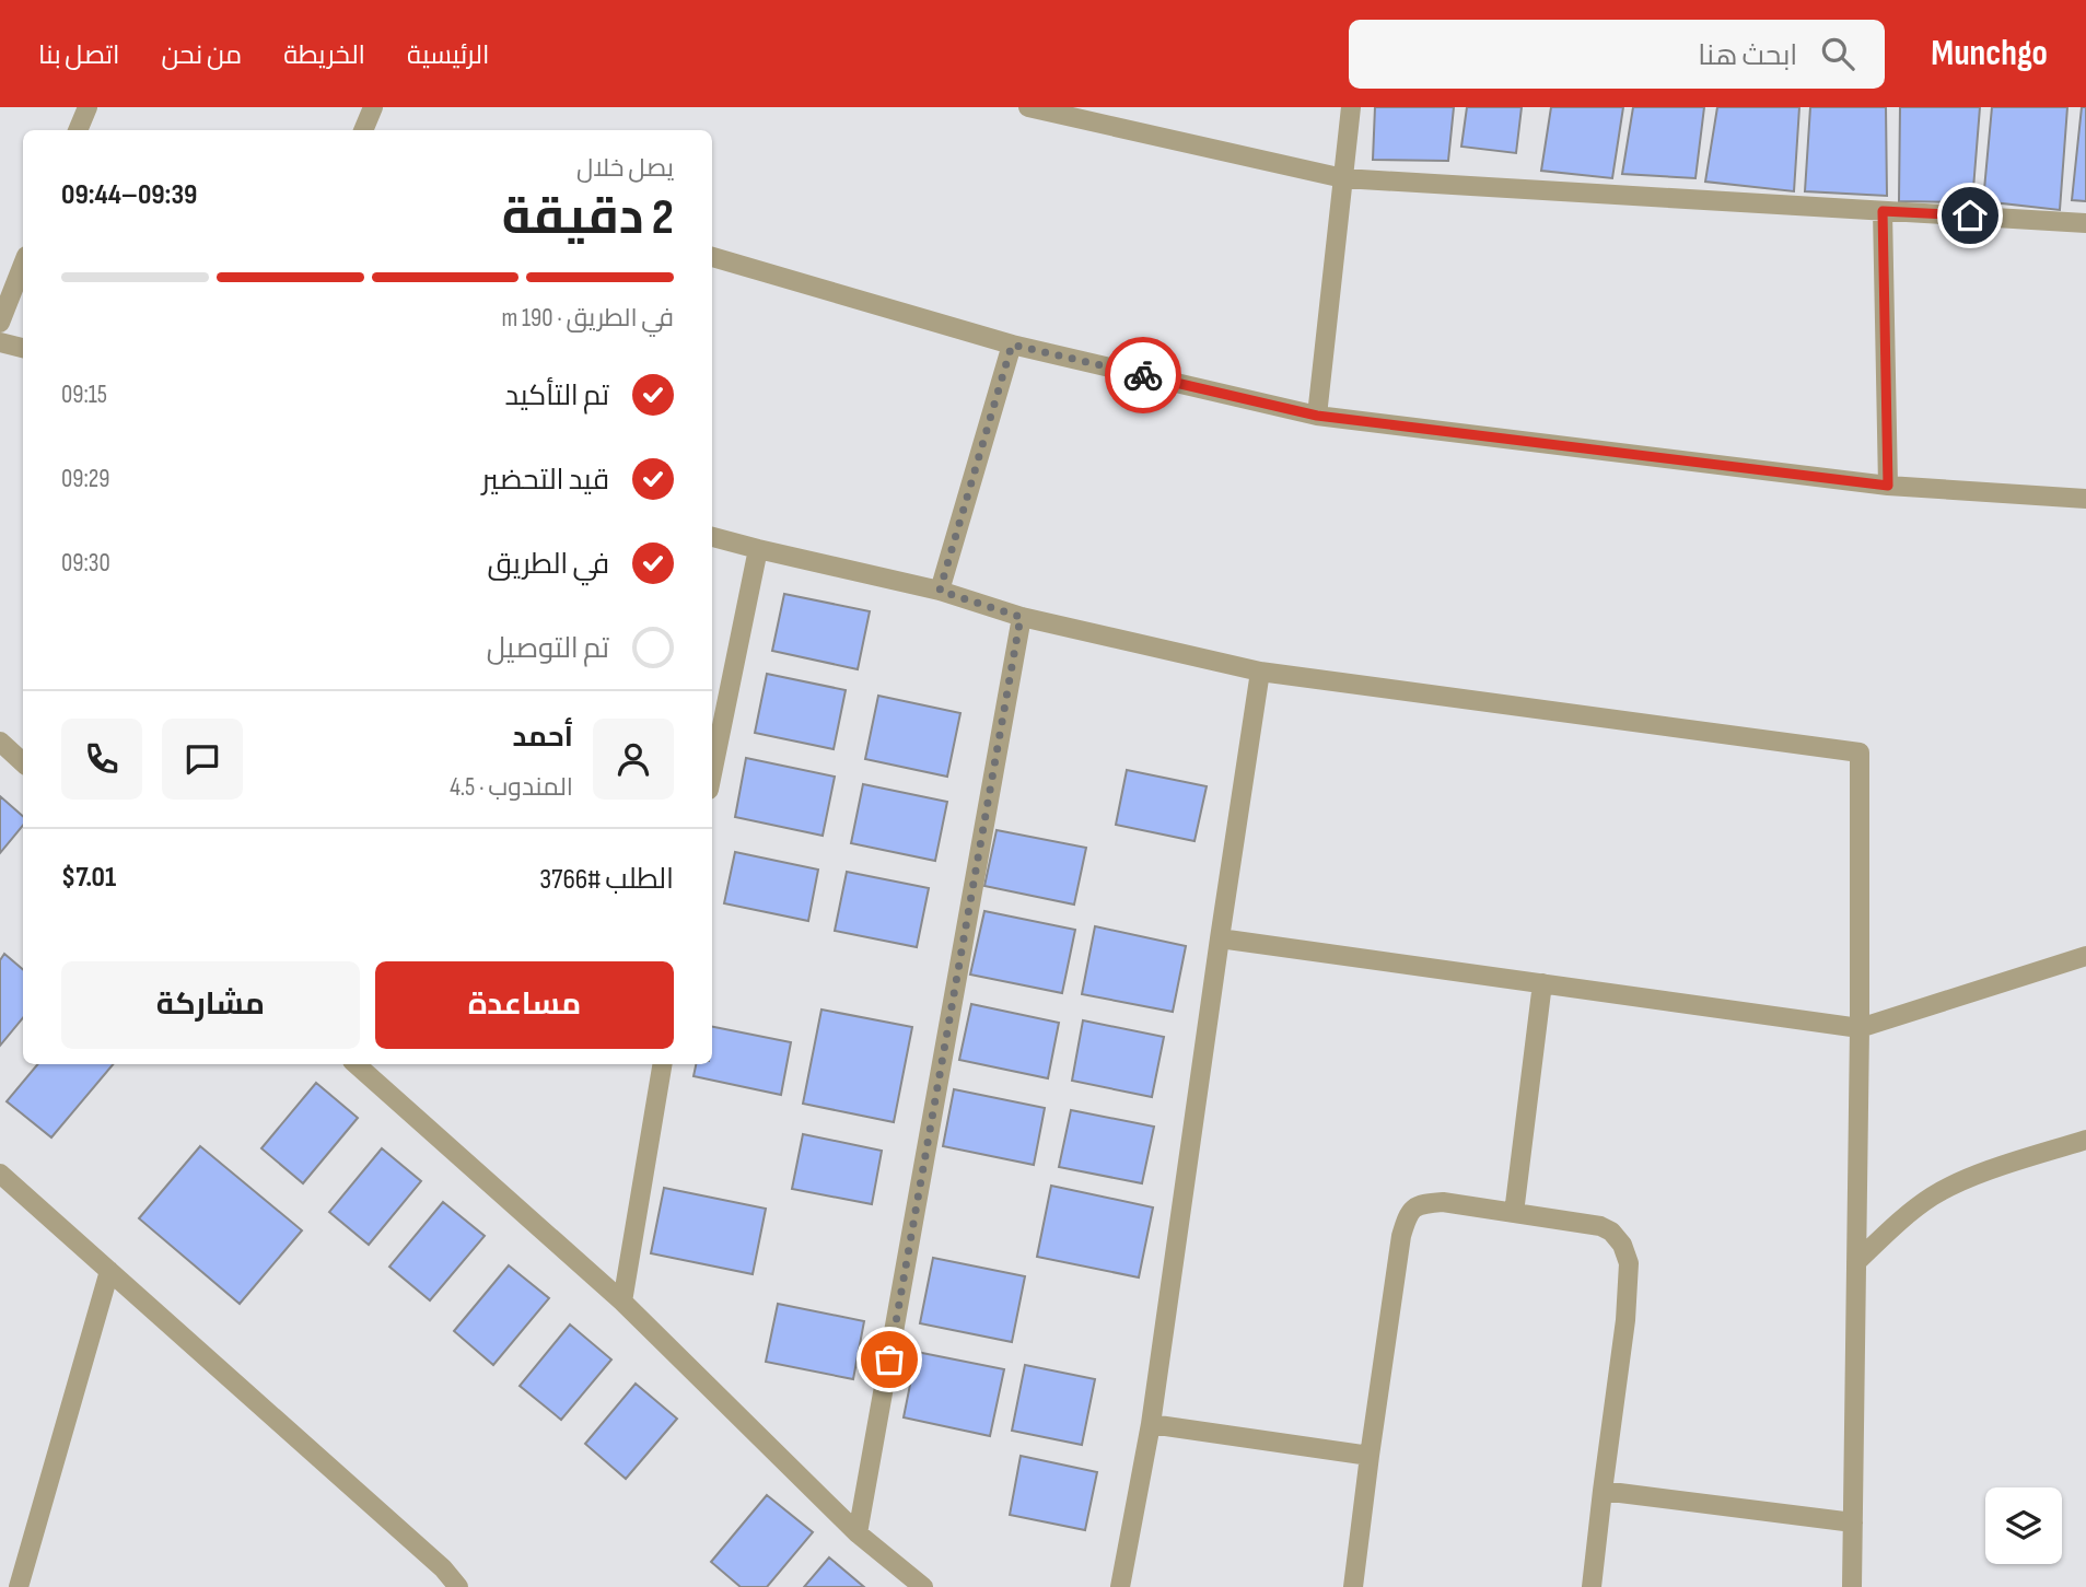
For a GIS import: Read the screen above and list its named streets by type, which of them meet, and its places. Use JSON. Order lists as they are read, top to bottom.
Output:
{
  "page": {
    "header": "Munchgo",
    "search": "ابحث هنا",
    "nav": [
      "الرئيسية",
      "الخريطة",
      "من نحن",
      "اتصل بنا"
    ],
    "heading": ["2 دقيقة", "يصل خلال", "09:39–09:44"],
    "panel": [
      "أحمد",
      "المندوب · 4.5",
      "الطلب #3766",
      "$7.01"
    ],
    "bar": "في الطريق · 190 m",
    "list": [
      ["تم التأكيد", "09:15"],
      ["قيد التحضير", "09:29"],
      ["في الطريق", "09:30"],
      "تم التوصيل"
    ],
    "buttons": ["مساعدة", "مشاركة"]
  }
}
